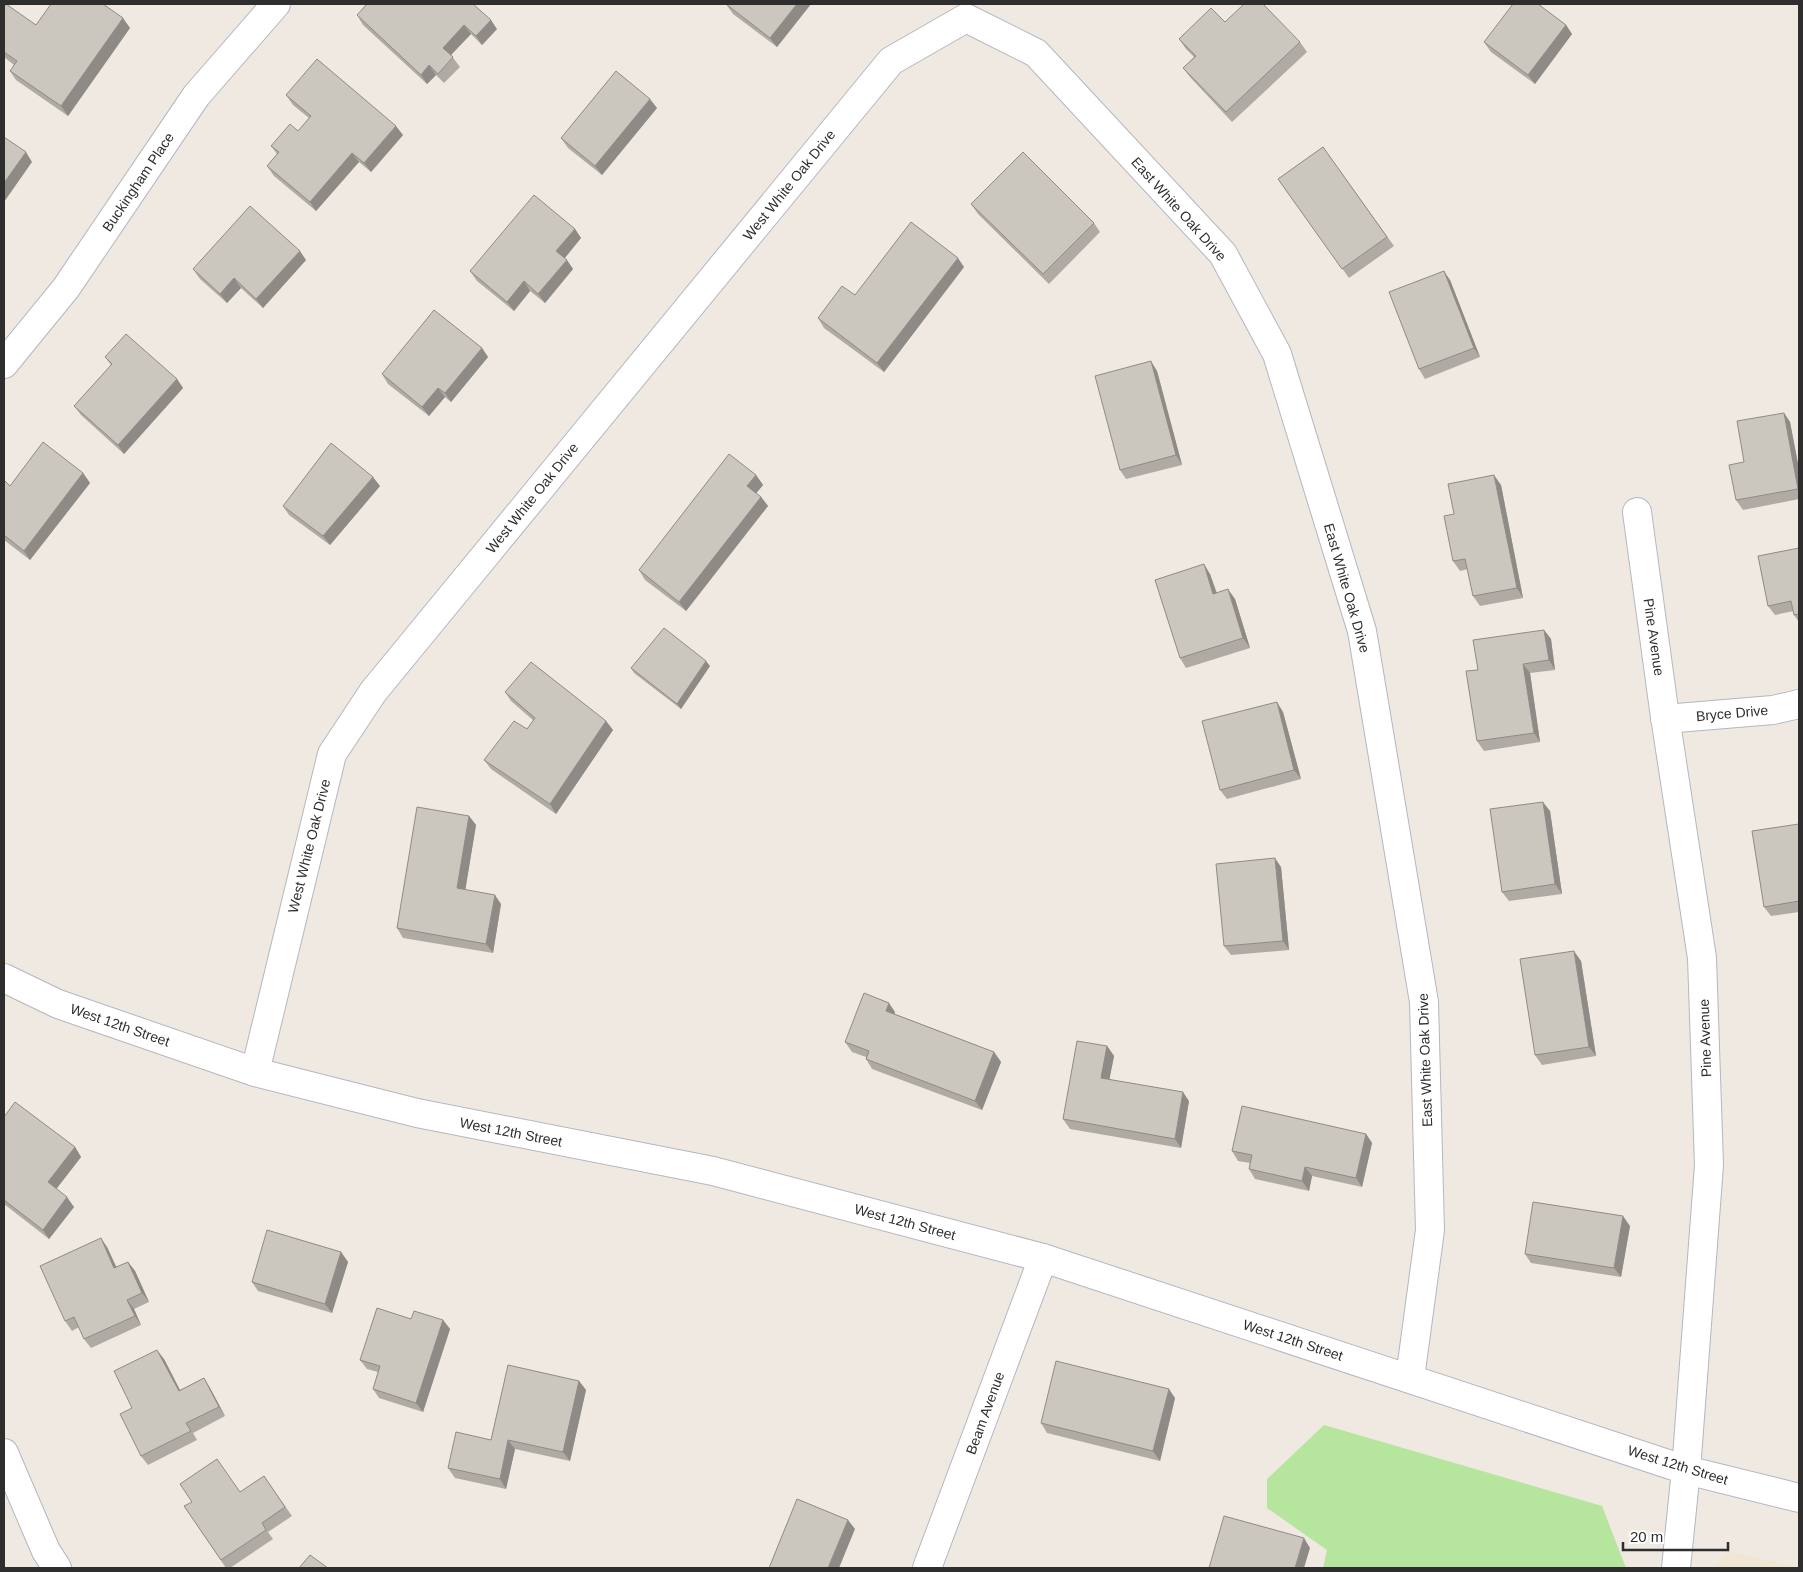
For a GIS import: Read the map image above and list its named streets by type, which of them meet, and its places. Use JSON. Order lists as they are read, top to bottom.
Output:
{
  "streets": {
    "street": [
      "Buckingham Place",
      "West White Oak Drive",
      "East White Oak Drive",
      "Pine Avenue",
      "Bryce Drive",
      "West 12th Street",
      "Beam Avenue"
    ]
  },
  "crossings": [
    ["West White Oak Drive", "East White Oak Drive"],
    ["West White Oak Drive", "West 12th Street"],
    ["East White Oak Drive", "West 12th Street"],
    ["Pine Avenue", "Bryce Drive"],
    ["Pine Avenue", "West 12th Street"],
    ["West 12th Street", "Beam Avenue"]
  ],
  "scale_bar": "20 m"
}
